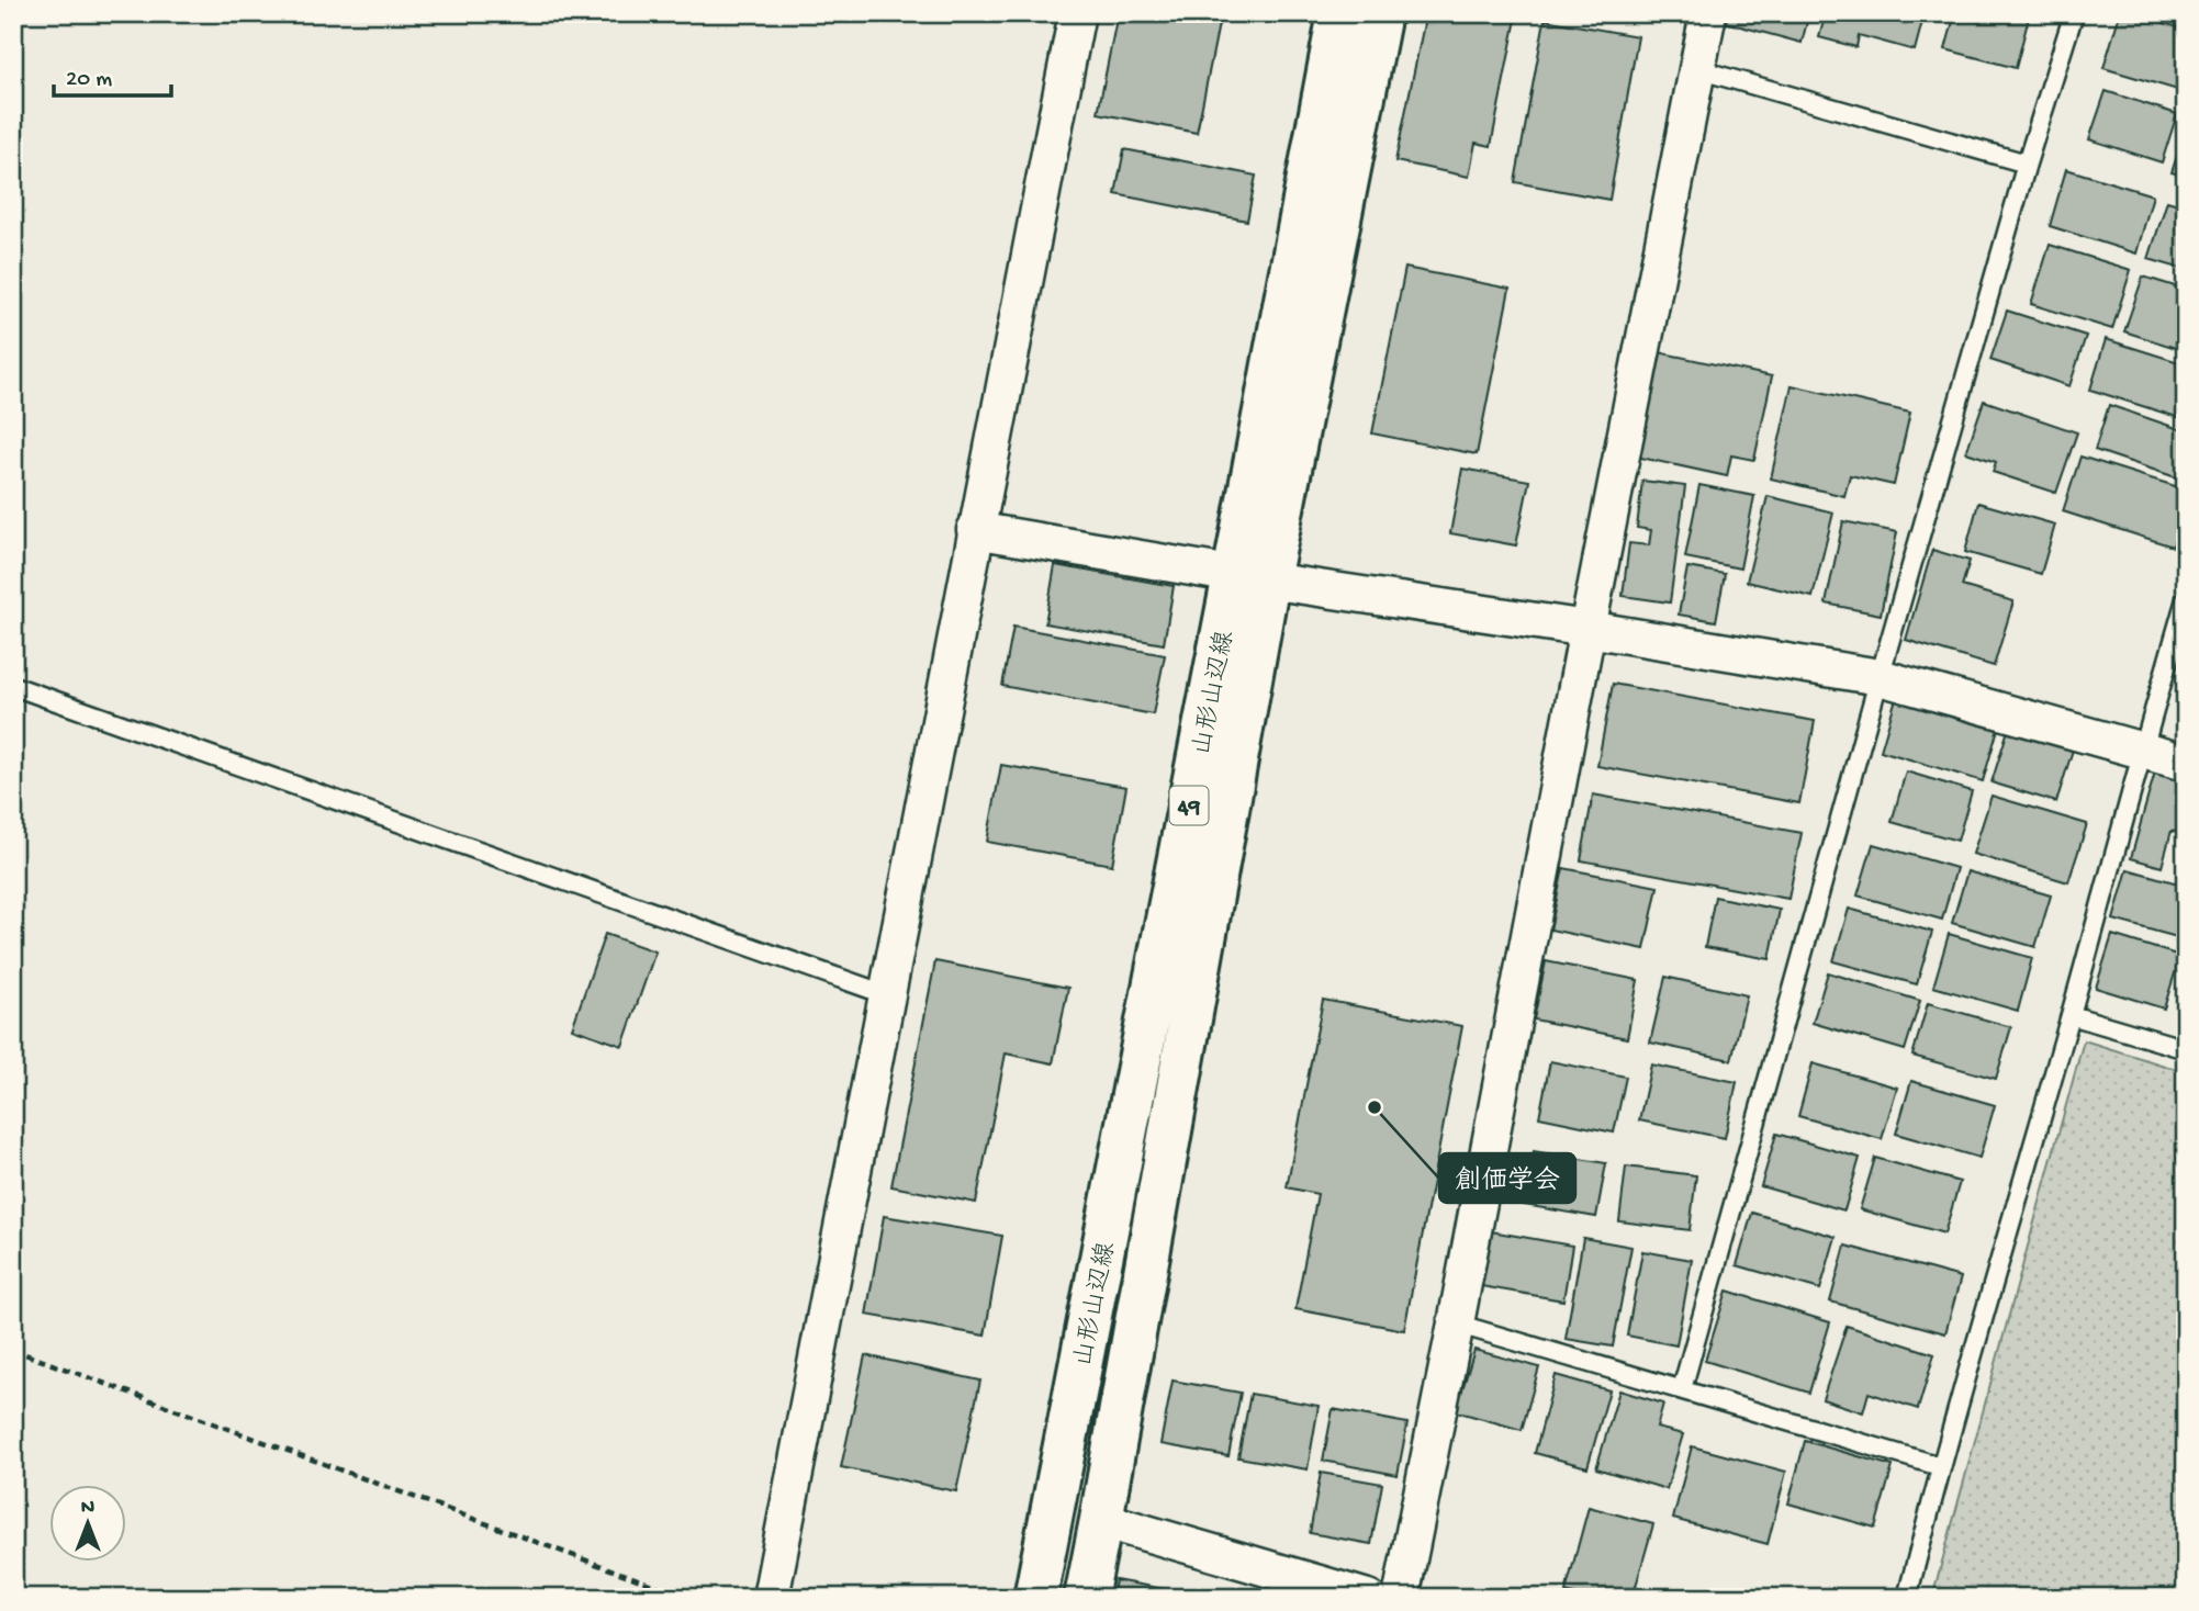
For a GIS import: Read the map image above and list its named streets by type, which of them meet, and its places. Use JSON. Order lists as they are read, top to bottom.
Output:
{
  "streets": {
    "main road": ["山形山辺線", "49"]
  },
  "places": ["創価学会"],
  "scale_bar": "20 m",
  "north": "top"
}
